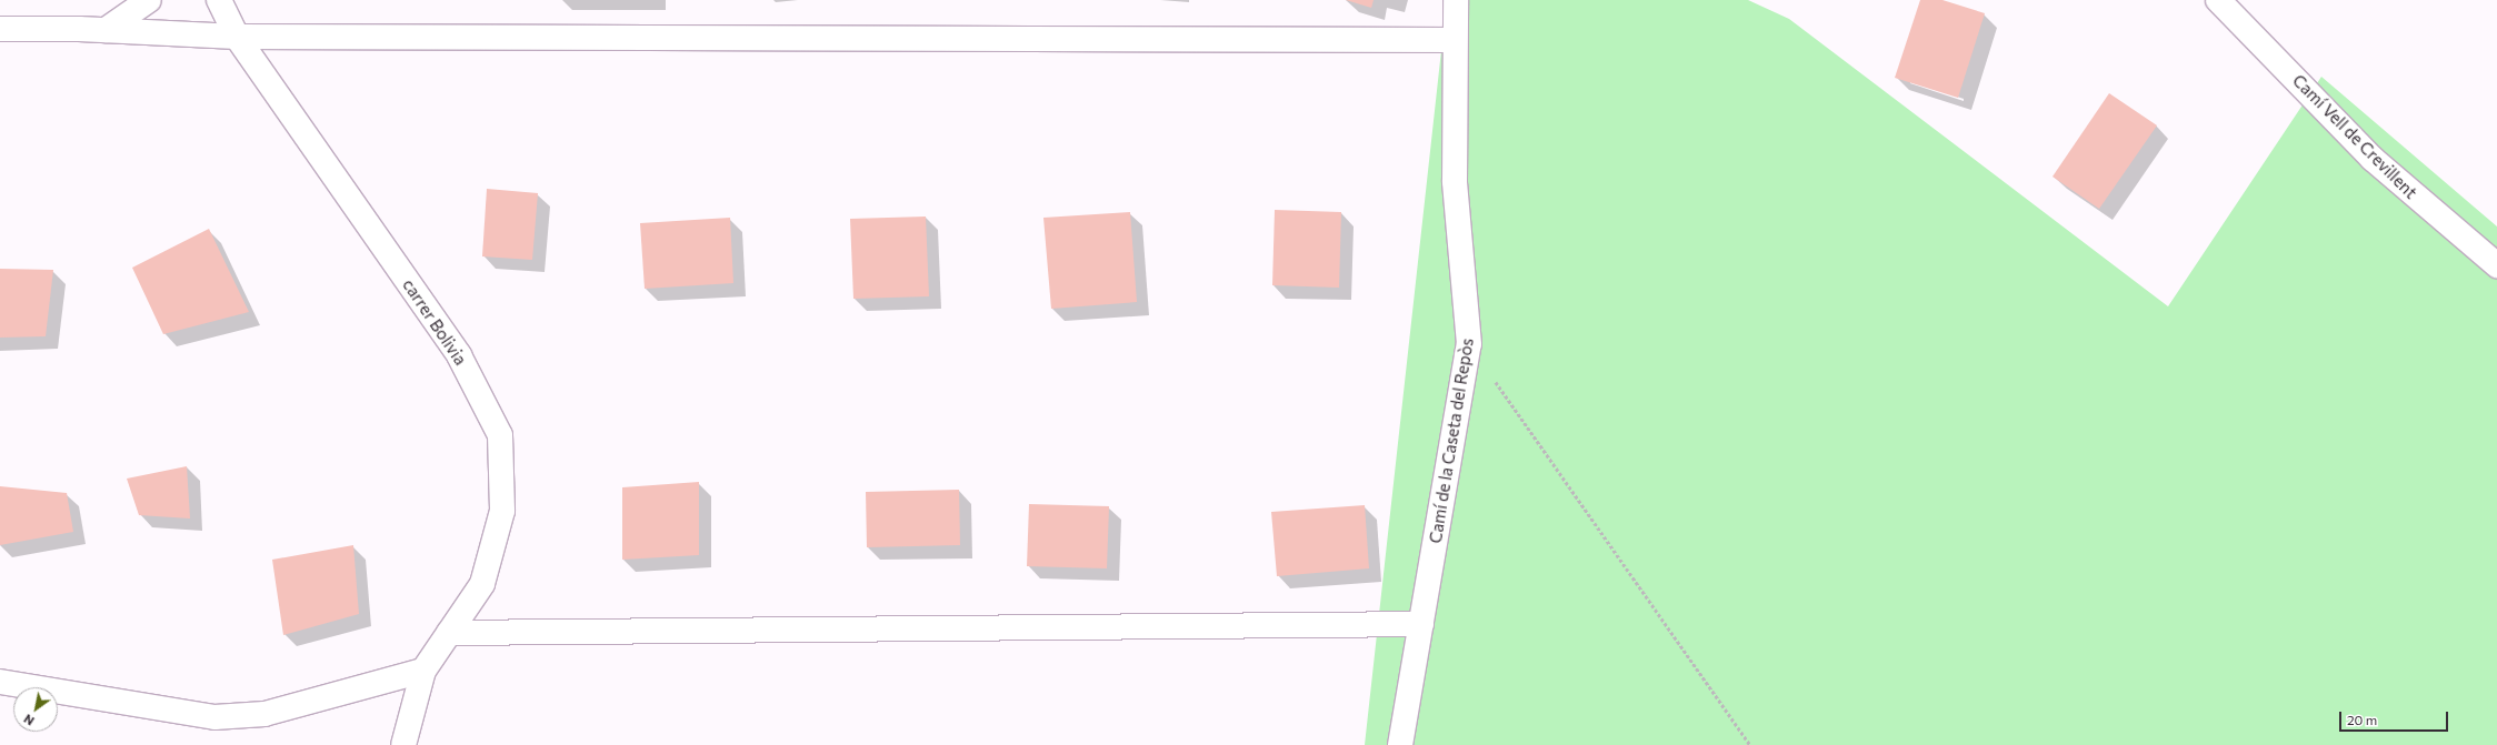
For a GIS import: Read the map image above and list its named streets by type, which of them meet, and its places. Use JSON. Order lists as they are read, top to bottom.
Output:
{
  "streets": {
    "street": ["Camí Vell de Crevillent", "carrer Bolivia", "Camí de la Caseta del Repòs"]
  },
  "scale_bar": "20 m",
  "north": "bottom left"
}
